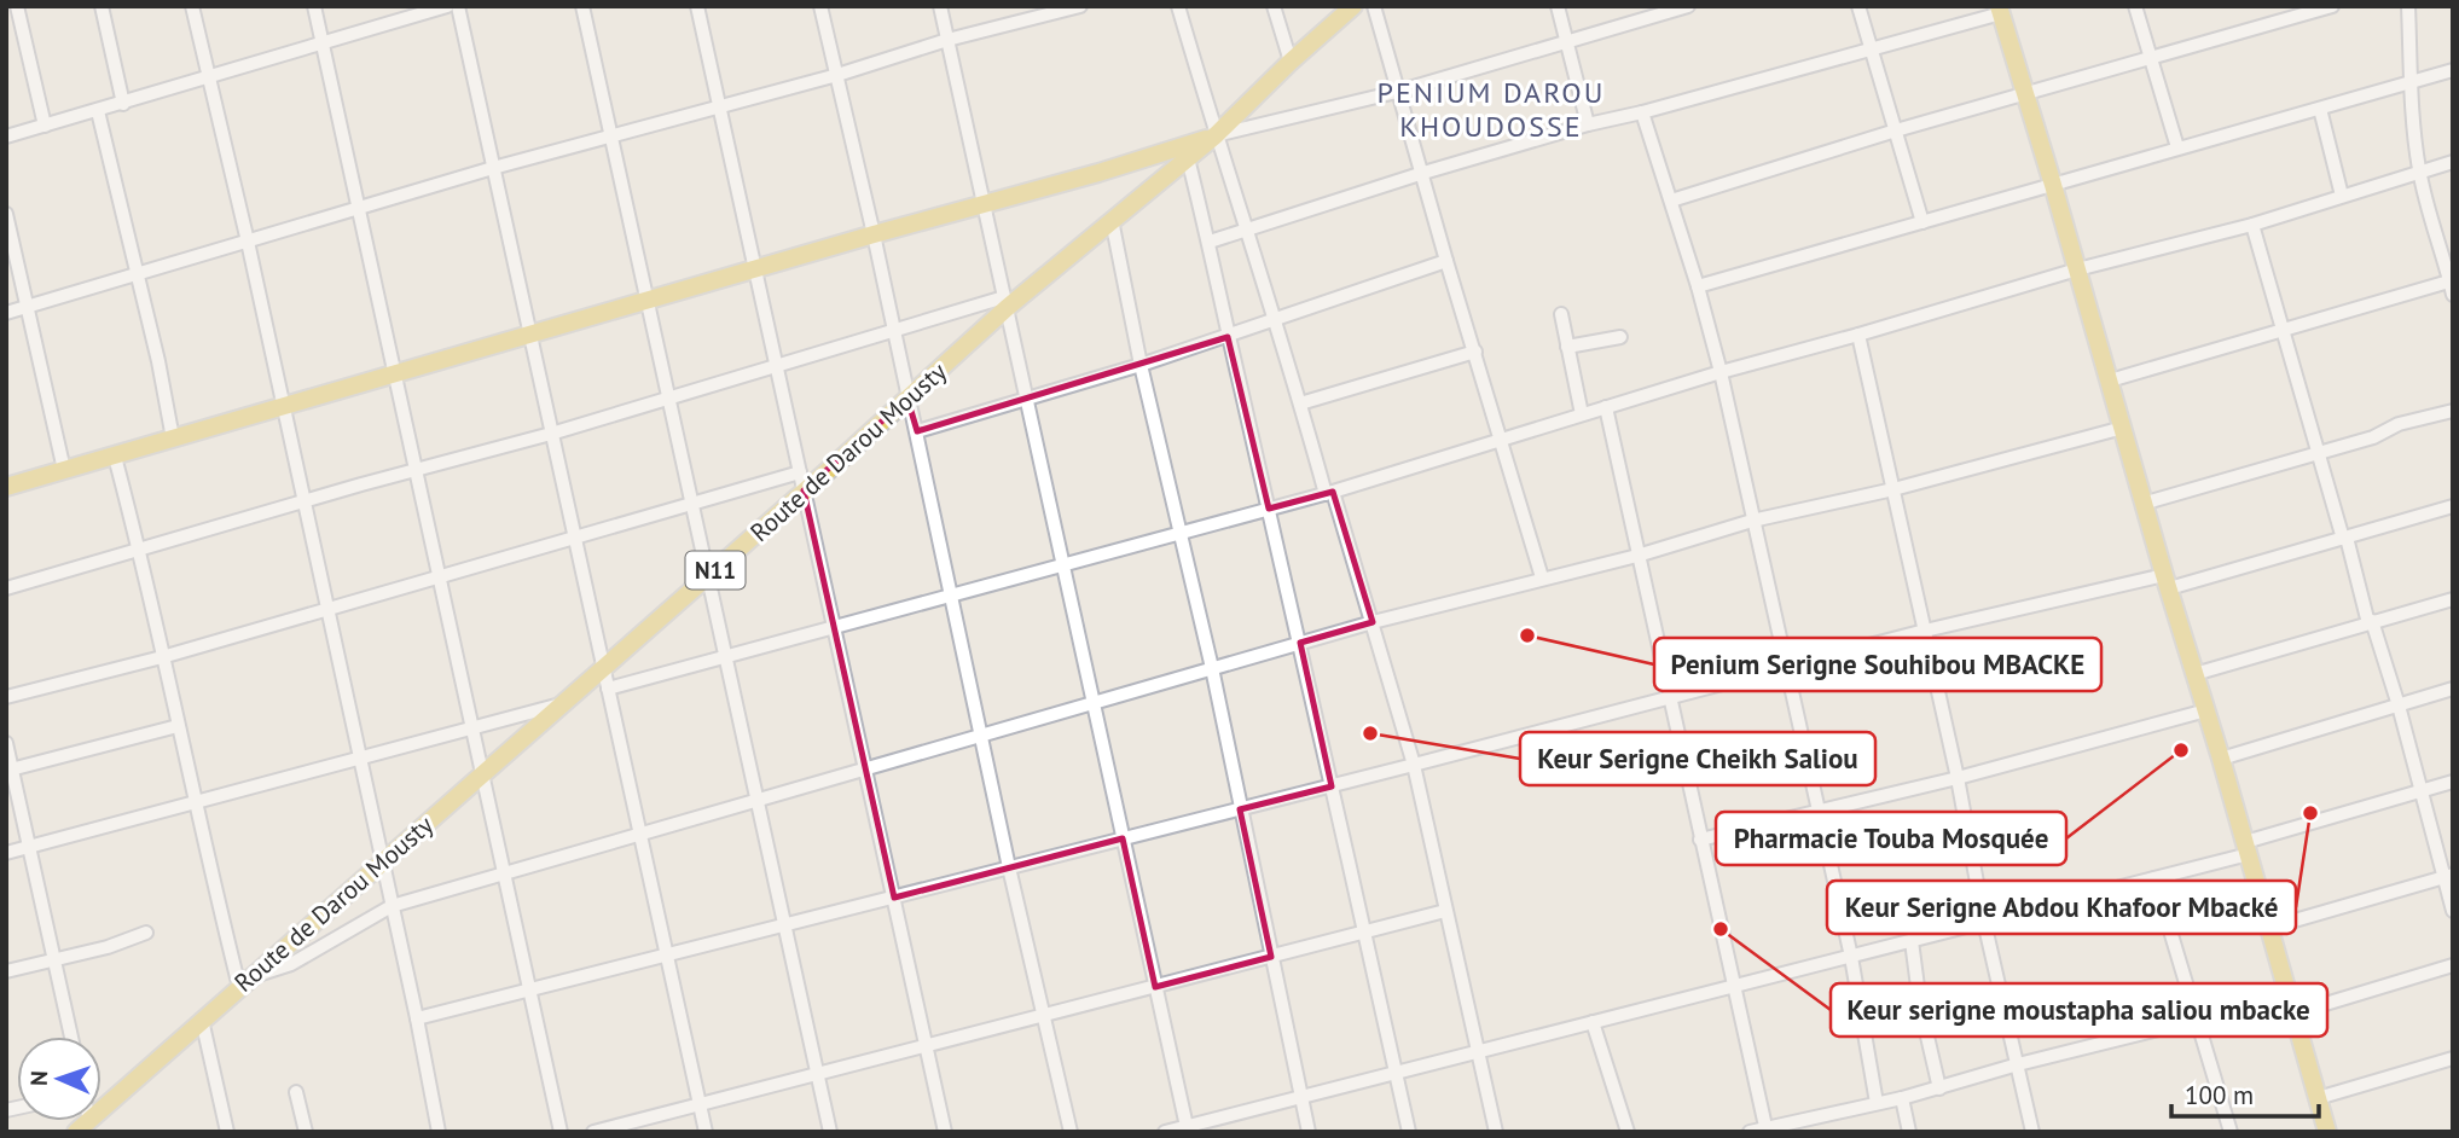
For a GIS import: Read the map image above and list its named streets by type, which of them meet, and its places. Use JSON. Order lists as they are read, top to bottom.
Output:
{
  "streets": {
    "main road": ["Route de Darou Mousty", "N11"]
  },
  "districts": ["PENIUM DAROU KHOUDOSSE"],
  "places": [
    "Penium Serigne Souhibou MBACKE",
    "Keur Serigne Cheikh Saliou",
    "Pharmacie Touba Mosquée",
    "Keur Serigne Abdou Khafoor Mbacké",
    "Keur serigne moustapha saliou mbacke"
  ],
  "scale_bar": "100 m",
  "north": "left"
}
